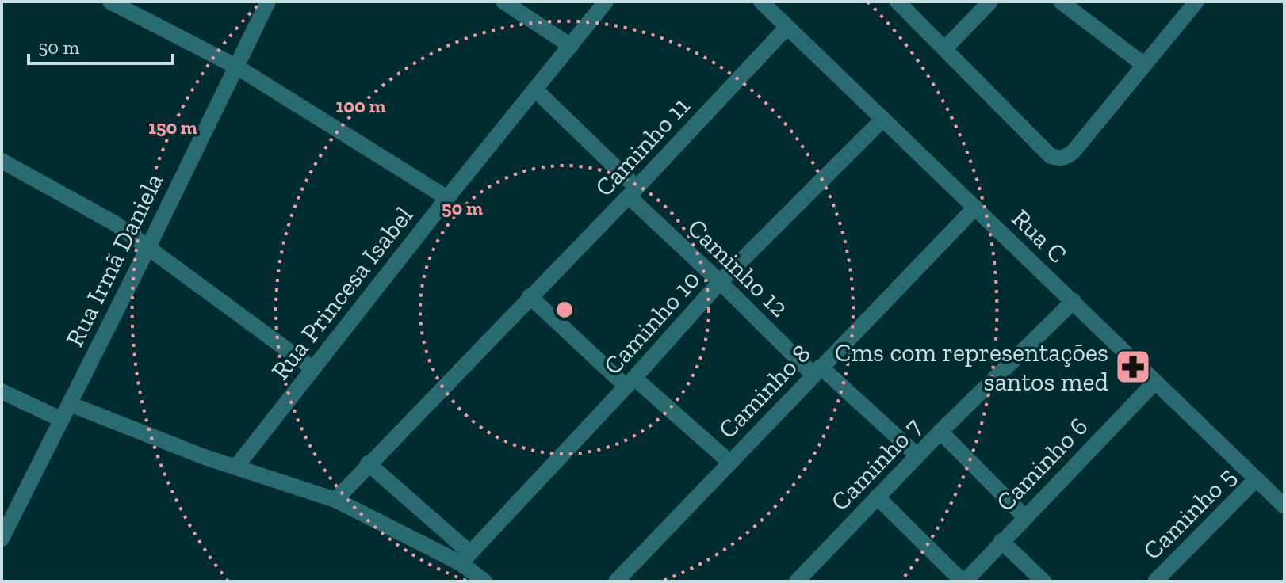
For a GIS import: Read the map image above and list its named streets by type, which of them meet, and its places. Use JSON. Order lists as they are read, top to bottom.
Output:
{
  "streets": {
    "street": [
      "Caminho 11",
      "Rua C",
      "Rua Irmã Daniela",
      "Caminho 12",
      "Rua Princesa Isabel",
      "Caminho 10",
      "Caminho 8",
      "Caminho 7",
      "Caminho 6",
      "Caminho 5"
    ]
  },
  "crossings": [
    ["Caminho 11", "Rua C"],
    ["Caminho 11", "Caminho 12"],
    ["Rua C", "Caminho 10"],
    ["Rua C", "Caminho 8"],
    ["Rua C", "Caminho 7"],
    ["Rua C", "Caminho 6"],
    ["Rua C", "Caminho 5"],
    ["Caminho 12", "Rua Princesa Isabel"],
    ["Caminho 12", "Caminho 10"],
    ["Caminho 12", "Caminho 8"],
    ["Caminho 12", "Caminho 7"]
  ],
  "places": {
    "pharmacy": ["Cms com representações santos med"]
  },
  "scale_bar": "50 m",
  "rings": ["100 m", "150 m", "50 m"]
}
